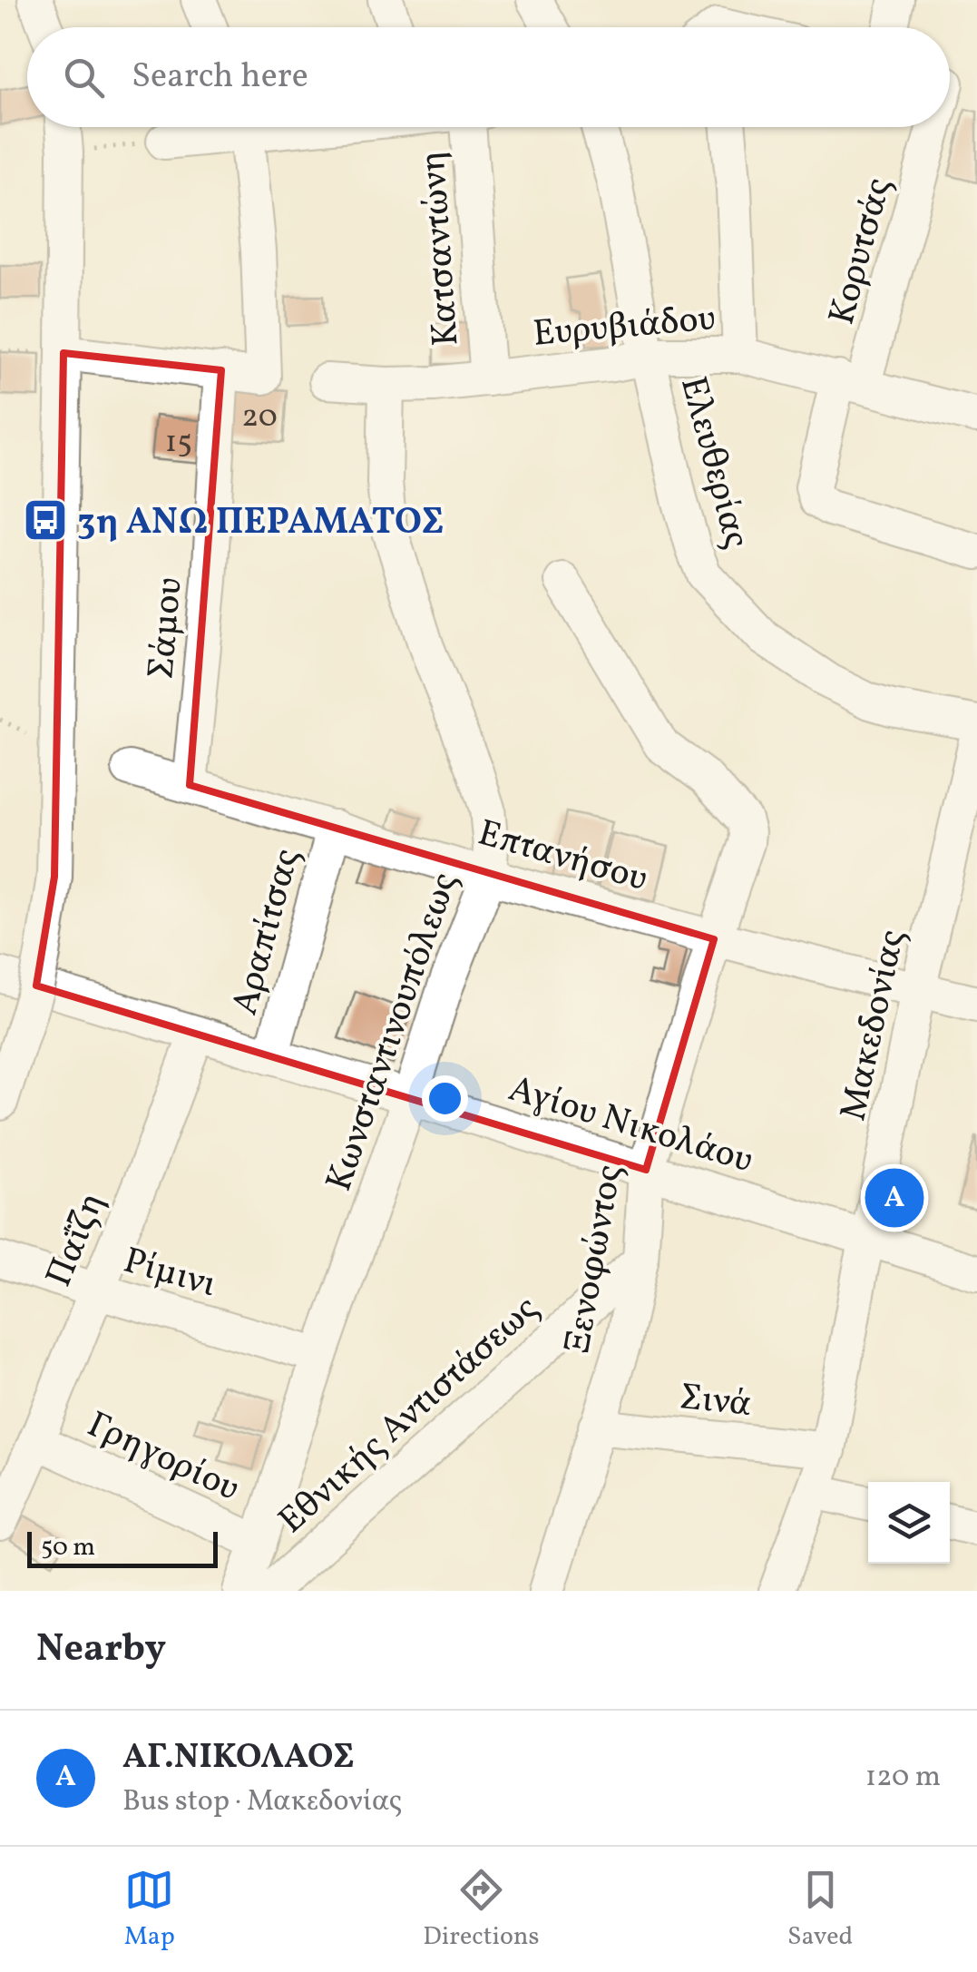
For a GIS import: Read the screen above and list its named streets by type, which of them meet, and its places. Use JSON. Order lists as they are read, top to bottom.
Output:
{
  "streets": {
    "street": [
      "Κατσαντώνη",
      "Κορυτσάς",
      "Ευρυβιάδου",
      "Ελευθερίας",
      "Σάμου",
      "Επτανήσου",
      "Αραπίτσας",
      "Μακεδονίας",
      "Κωνσταντινουπόλεως",
      "Αγίου Νικολάου",
      "Παΐζη",
      "Ξενοφώντος",
      "Ρίμινι",
      "Σινά",
      "Εθνικής Αντιστάσεως",
      "Γρηγορίου"
    ]
  },
  "crossings": [
    ["Κατσαντώνη", "Ευρυβιάδου"],
    ["Κορυτσάς", "Ευρυβιάδου"],
    ["Ευρυβιάδου", "Ελευθερίας"],
    ["Ευρυβιάδου", "Κωνσταντινουπόλεως"],
    ["Σάμου", "Επτανήσου"],
    ["Επτανήσου", "Αραπίτσας"],
    ["Επτανήσου", "Μακεδονίας"],
    ["Επτανήσου", "Κωνσταντινουπόλεως"],
    ["Επτανήσου", "Ξενοφώντος"],
    ["Αραπίτσας", "Αγίου Νικολάου"],
    ["Μακεδονίας", "Αγίου Νικολάου"],
    ["Μακεδονίας", "Σινά"],
    ["Κωνσταντινουπόλεως", "Αγίου Νικολάου"],
    ["Κωνσταντινουπόλεως", "Ρίμινι"],
    ["Κωνσταντινουπόλεως", "Γρηγορίου"],
    ["Αγίου Νικολάου", "Παΐζη"],
    ["Αγίου Νικολάου", "Ξενοφώντος"],
    ["Παΐζη", "Ρίμινι"],
    ["Παΐζη", "Γρηγορίου"],
    ["Ξενοφώντος", "Σινά"],
    ["Ξενοφώντος", "Εθνικής Αντιστάσεως"]
  ],
  "places": {
    "bus stop": ["3η ΑΝΩ ΠΕΡΑΜΑΤΟΣ"]
  },
  "house_numbers": ["20", "15"],
  "scale_bar": "50 m",
  "page": {
    "search": "Search here",
    "pins": "A",
    "scale": "50 m",
    "heading": "Nearby",
    "list": [
      {
        "mark": "A",
        "name": "ΑΓ.ΝΙΚΟΛΑΟΣ",
        "note": "Bus stop · Μακεδονίας",
        "value": "120 m"
      }
    ],
    "nav": ["Map", "Directions", "Saved"]
  }
}
